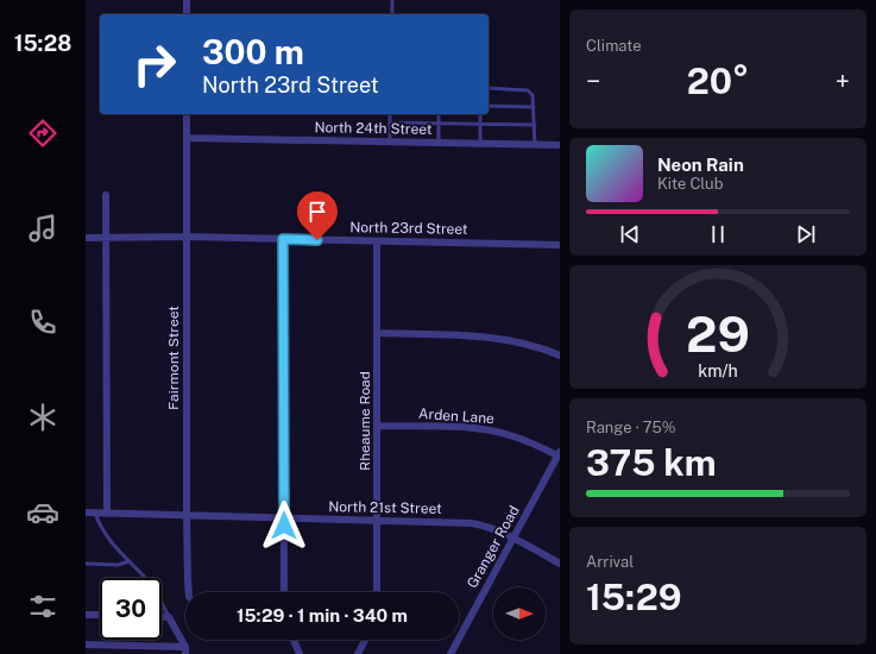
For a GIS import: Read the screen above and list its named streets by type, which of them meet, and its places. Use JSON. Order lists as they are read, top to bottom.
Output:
{
  "streets": {
    "street": [
      "North 24th Street",
      "North 23rd Street",
      "Fairmont Street",
      "Arden Lane",
      "Rheaume Road",
      "North 21st Street",
      "Granger Road"
    ]
  },
  "crossings": [
    ["North 24th Street", "Fairmont Street"],
    ["North 23rd Street", "Fairmont Street"],
    ["North 23rd Street", "Rheaume Road"],
    ["Fairmont Street", "North 21st Street"],
    ["Arden Lane", "Rheaume Road"],
    ["Arden Lane", "Granger Road"],
    ["Rheaume Road", "North 21st Street"],
    ["North 21st Street", "Granger Road"]
  ],
  "north": "right",
  "page": {
    "tabs": "15:28",
    "tile": [
      "Climate",
      ["Range · 75%", "375 km"],
      ["Arrival", "15:29"]
    ],
    "turn": ["300 m", "North 23rd Street"],
    "heat": ["−", "20°", "+"],
    "song": ["Neon Rain", "Kite Club"],
    "limit": "30",
    "trip": "15:29 · 1 min · 340 m",
    "gauge": ["29", "km/h"]
  }
}
